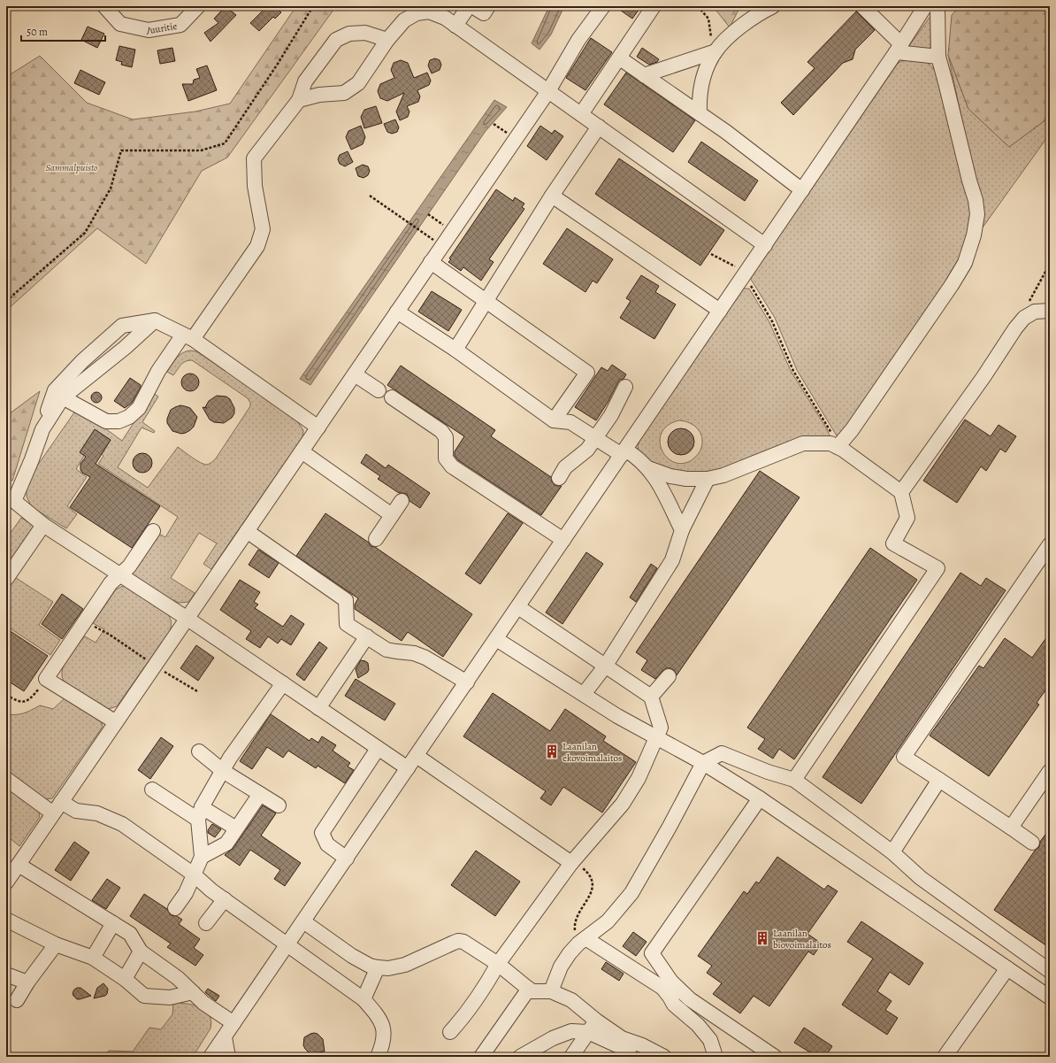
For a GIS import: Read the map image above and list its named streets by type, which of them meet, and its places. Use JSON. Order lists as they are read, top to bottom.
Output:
{
  "streets": {
    "street": ["Juuritie"]
  },
  "parks": ["Sammalpuisto"],
  "places": {
    "building": ["Laanilan ekovoimalaitos", "Laanilan biovoimalaitos"]
  },
  "scale_bar": "50 m"
}
